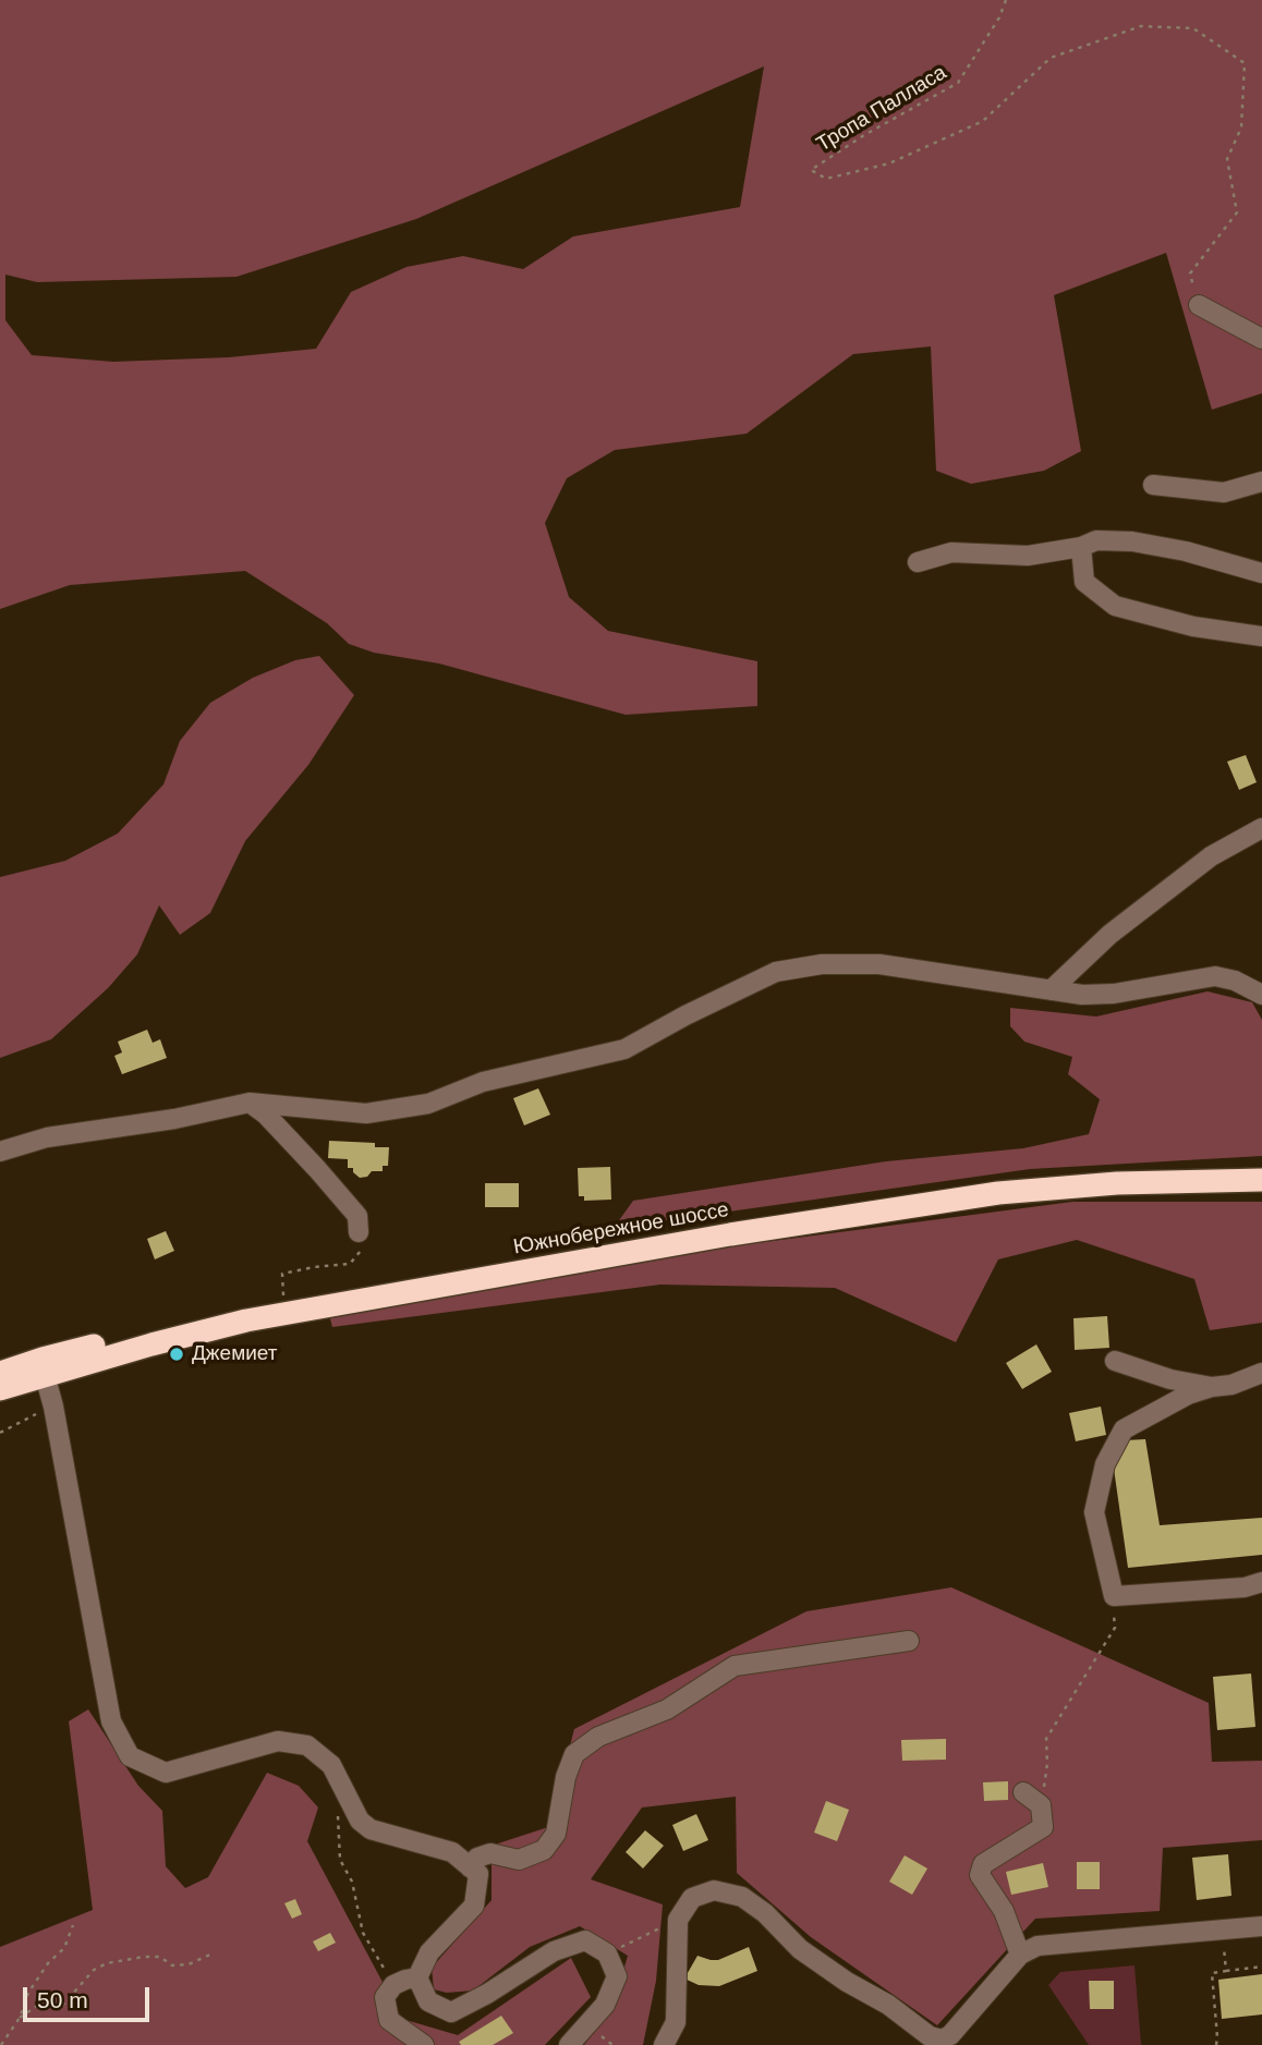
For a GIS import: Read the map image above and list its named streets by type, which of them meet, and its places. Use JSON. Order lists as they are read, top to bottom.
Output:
{
  "streets": {
    "highway": ["Южнобережное шоссе"],
    "path": ["Тропа Палласа"]
  },
  "places": ["Джемиет"],
  "scale_bar": "50 m"
}
